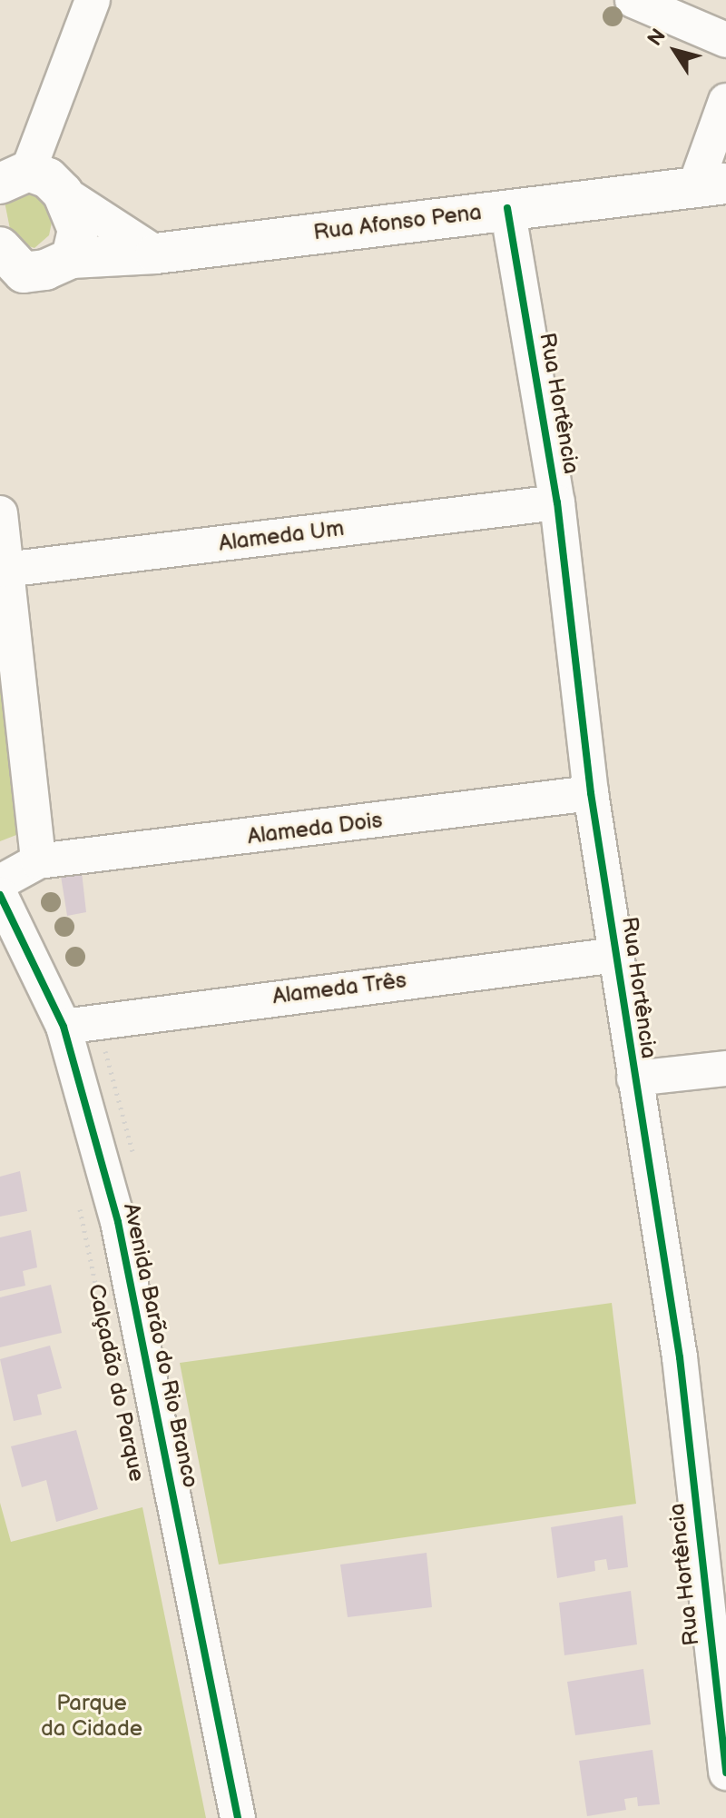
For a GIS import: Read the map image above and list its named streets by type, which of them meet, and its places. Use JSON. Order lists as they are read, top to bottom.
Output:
{
  "streets": {
    "main road": ["Rua Afonso Pena"],
    "street": [
      "Rua Hortência",
      "Alameda Um",
      "Alameda Dois",
      "Alameda Três",
      "Avenida Barão do Rio Branco"
    ],
    "path": ["Calçadão do Parque"]
  },
  "crossings": [
    ["Rua Afonso Pena", "Rua Hortência"],
    ["Rua Hortência", "Alameda Um"],
    ["Rua Hortência", "Alameda Dois"],
    ["Rua Hortência", "Alameda Três"],
    ["Alameda Três", "Avenida Barão do Rio Branco"]
  ],
  "parks": ["Parque da Cidade"],
  "north": "top left"
}
